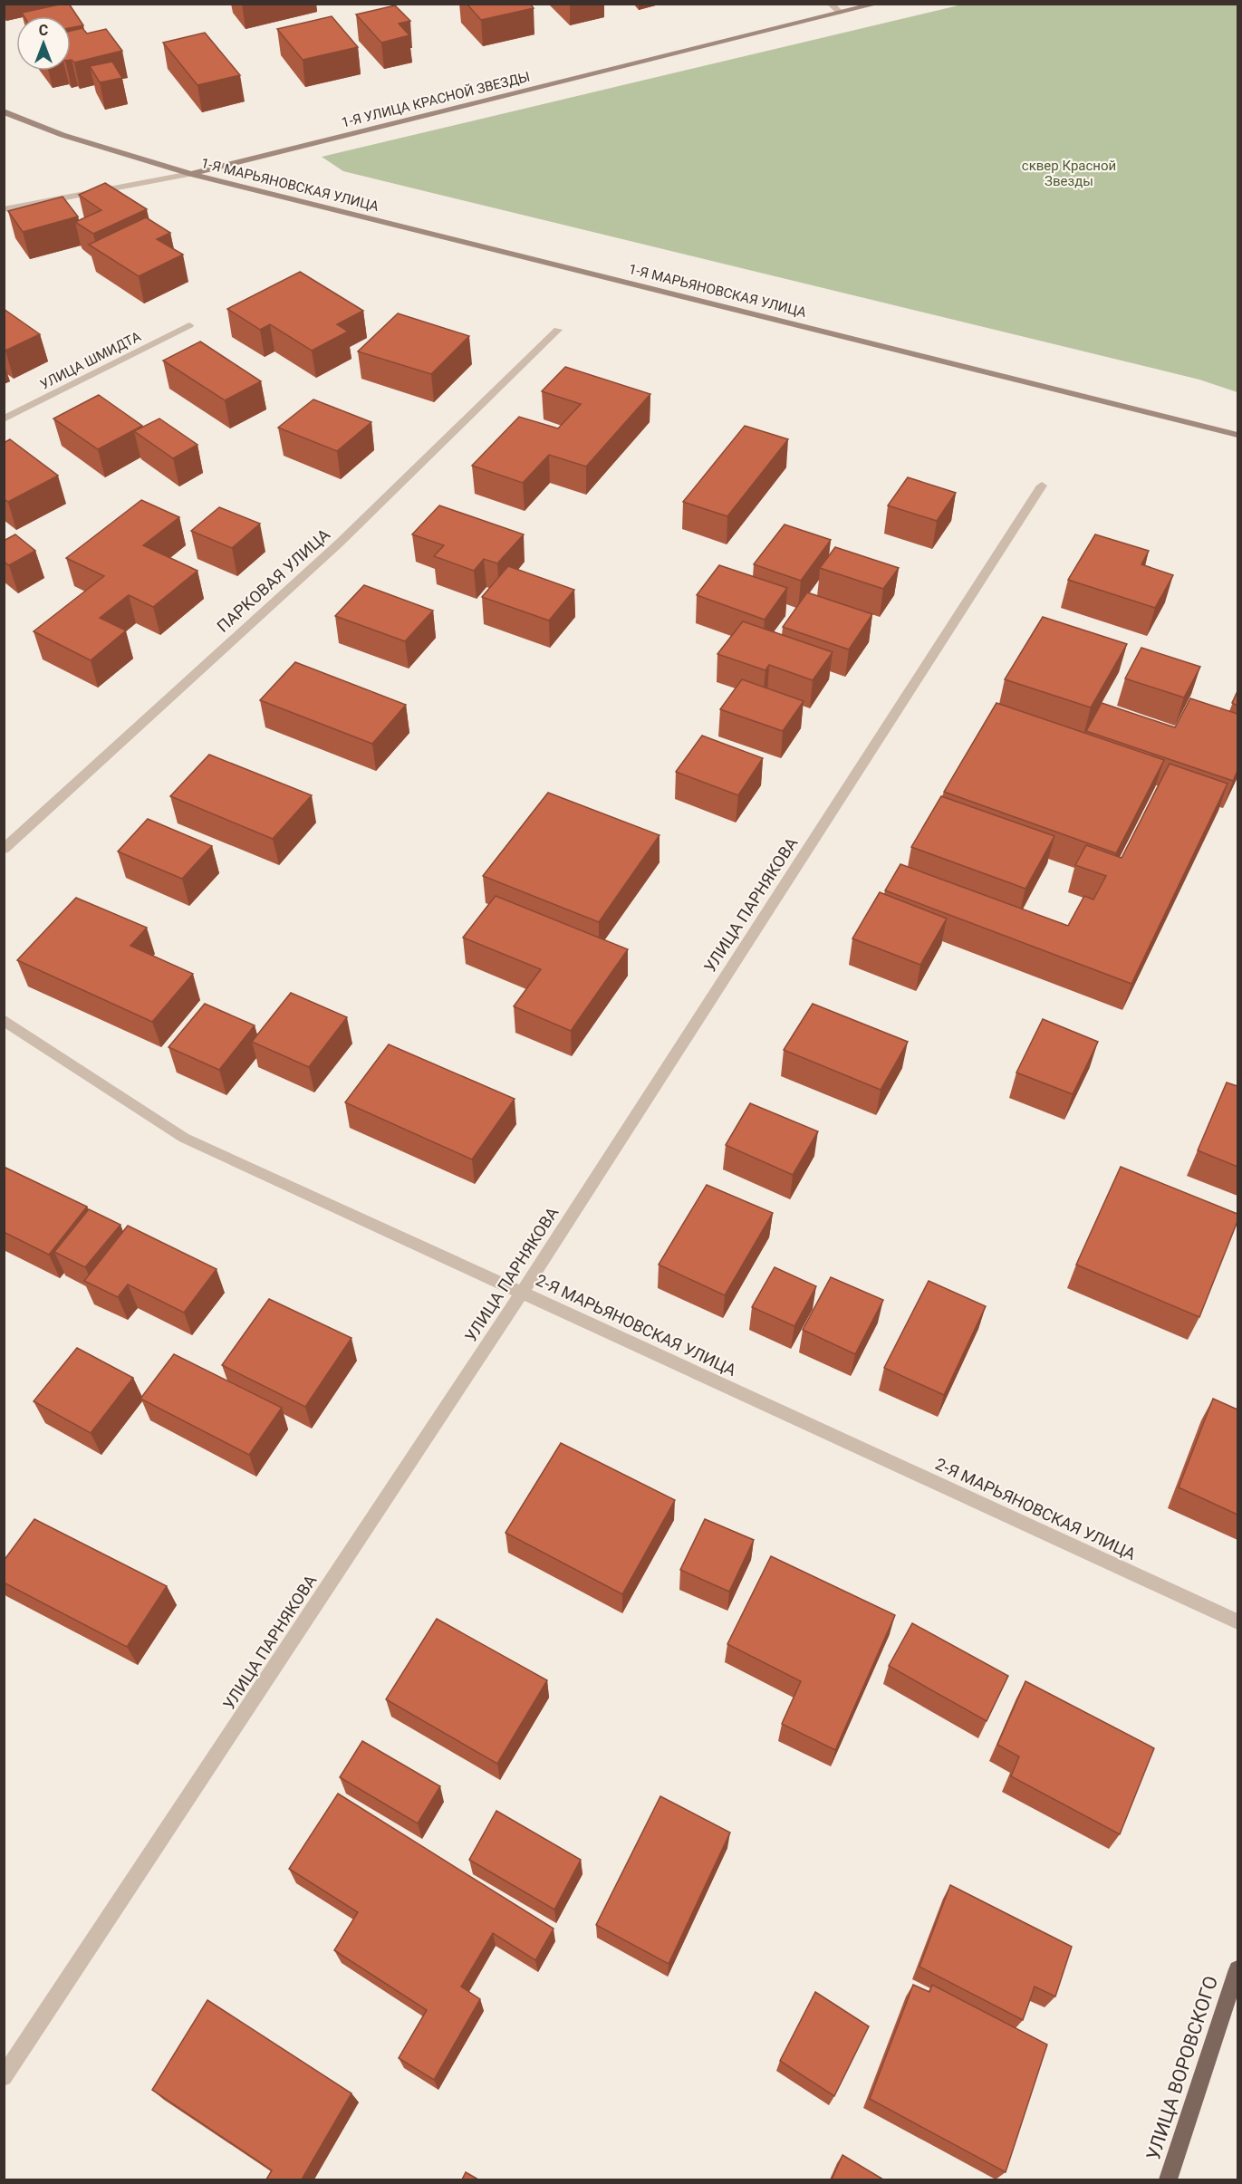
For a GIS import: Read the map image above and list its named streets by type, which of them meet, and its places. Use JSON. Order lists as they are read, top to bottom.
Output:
{
  "streets": {
    "main road": ["1-Я УЛИЦА КРАСНОЙ ЗВЕЗДЫ", "1-Я МАРЬЯНОВСКАЯ УЛИЦА", "УЛИЦА ВОРОВСКОГО"],
    "street": [
      "УЛИЦА ШМИДТА",
      "ПАРКОВАЯ УЛИЦА",
      "УЛИЦА ПАРНЯКОВА",
      "2-Я МАРЬЯНОВСКАЯ УЛИЦА"
    ]
  },
  "crossings": [
    ["1-Я УЛИЦА КРАСНОЙ ЗВЕЗДЫ", "1-Я МАРЬЯНОВСКАЯ УЛИЦА"],
    ["УЛИЦА ПАРНЯКОВА", "2-Я МАРЬЯНОВСКАЯ УЛИЦА"]
  ],
  "parks": ["сквер Красной Звезды"],
  "north": "top"
}
